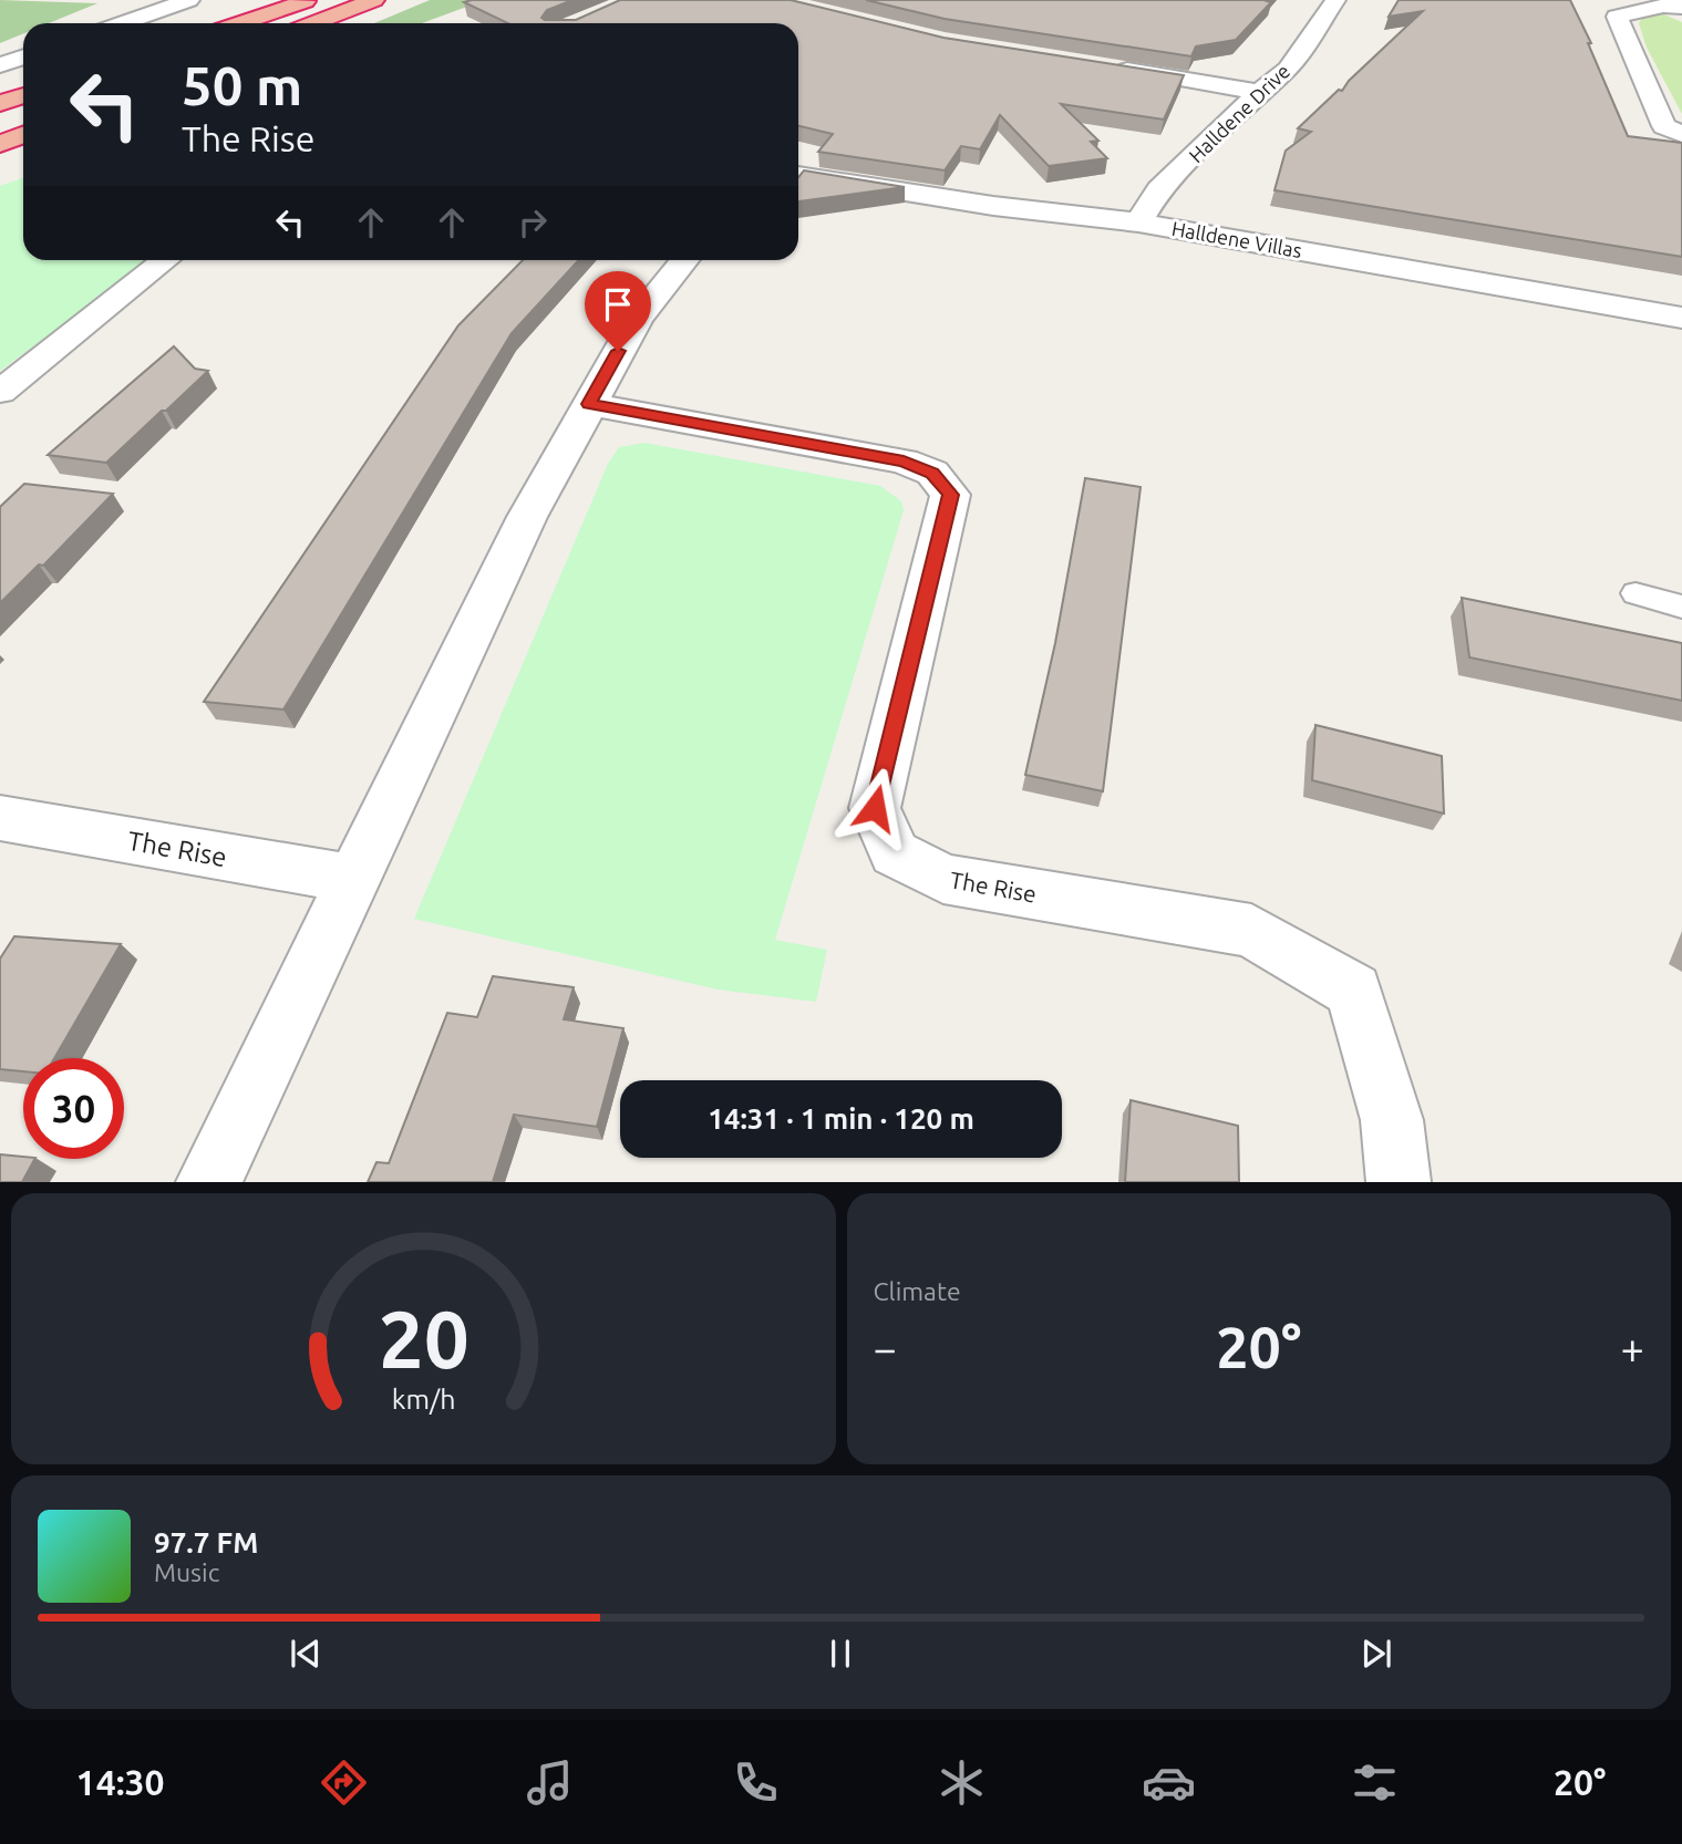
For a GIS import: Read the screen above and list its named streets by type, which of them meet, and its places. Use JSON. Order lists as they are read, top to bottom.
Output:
{
  "streets": {
    "street": ["Halldene Drive", "Halldene Villas", "The Rise"]
  },
  "crossings": [
    ["Halldene Drive", "Halldene Villas"]
  ],
  "page": {
    "turn": ["50 m", "The Rise"],
    "limit": "30",
    "trip": "14:31 · 1 min · 120 m",
    "tile": "Climate",
    "heat": ["−", "20°", "+"],
    "song": ["97.7 FM", "Music"],
    "tabs": ["14:30", "20°"],
    "gauge": ["20", "km/h"]
  }
}
